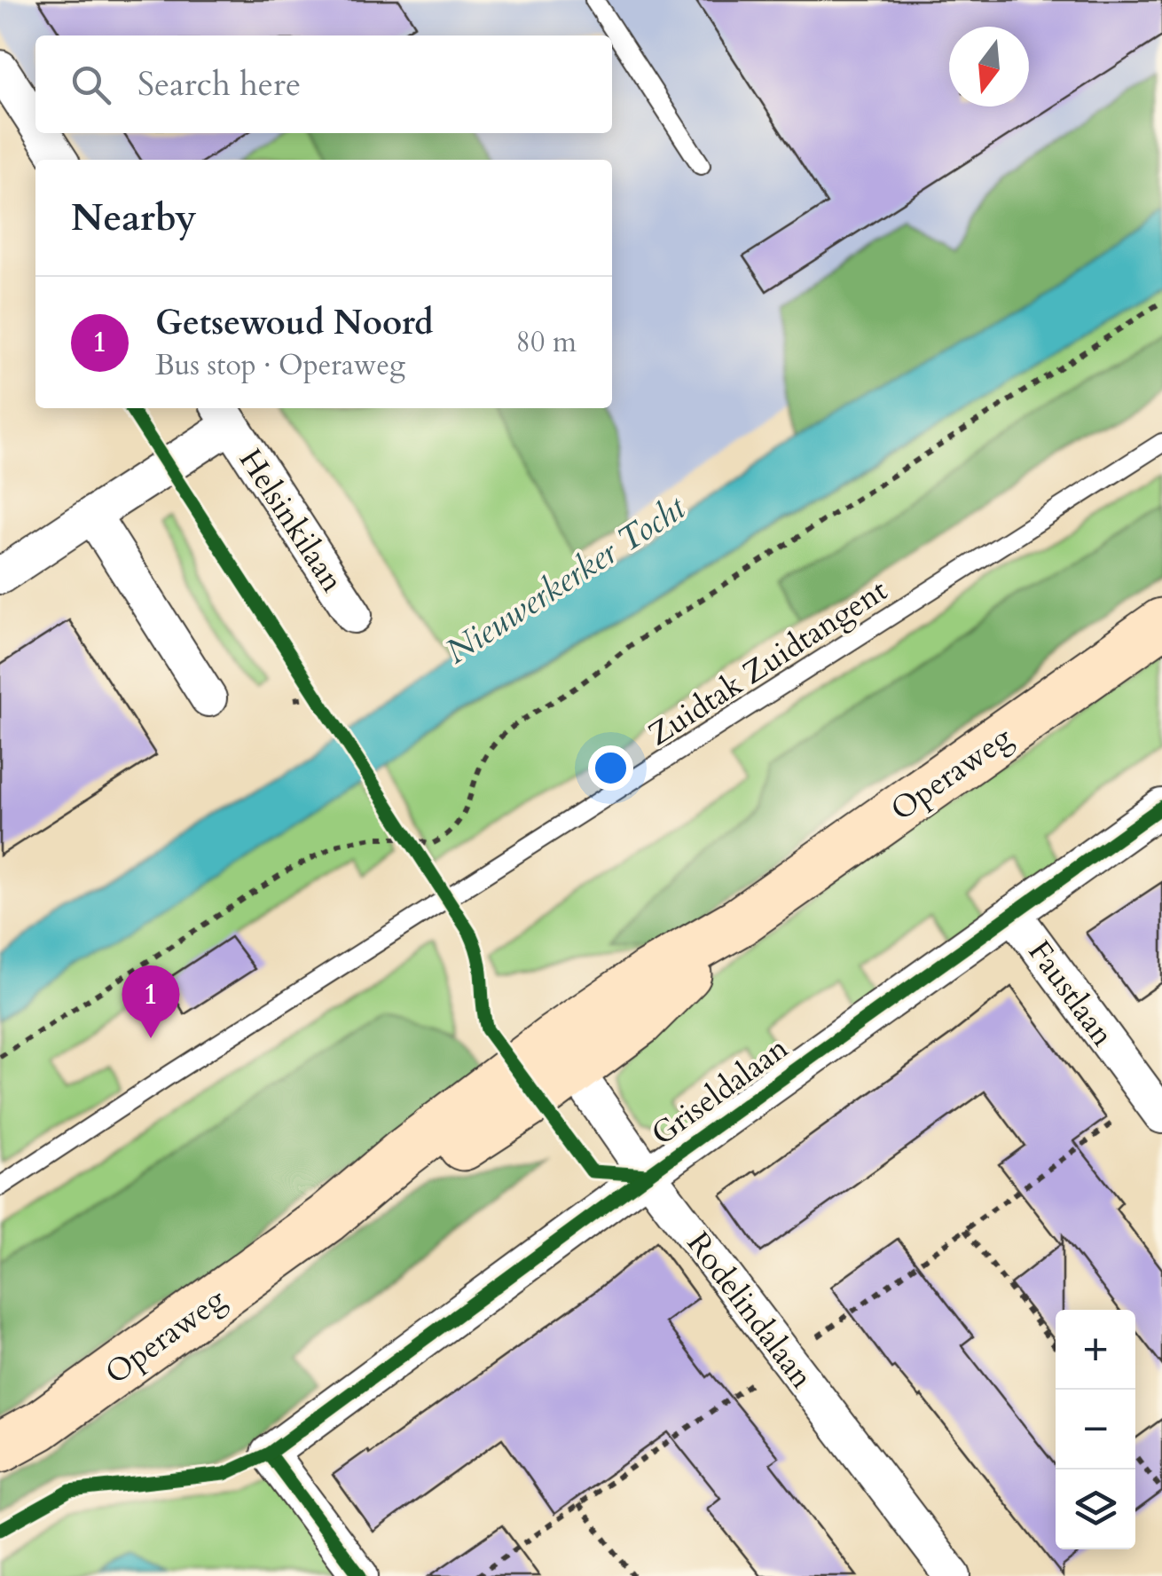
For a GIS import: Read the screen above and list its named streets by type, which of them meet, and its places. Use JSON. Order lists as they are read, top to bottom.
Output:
{
  "streets": {
    "main road": ["Operaweg"],
    "street": [
      "Helsinkilaan",
      "Faustlaan",
      "Griseldalaan",
      "Rodelindalaan"
    ],
    "lane": ["Zuidtak Zuidtangent"]
  },
  "crossings": [
    ["Operaweg", "Rodelindalaan"],
    ["Faustlaan", "Griseldalaan"],
    ["Griseldalaan", "Rodelindalaan"]
  ],
  "water": ["Nieuwerkerker Tocht"],
  "north": "bottom",
  "page": {
    "search": "Search here",
    "heading": "Nearby",
    "list": [
      {
        "mark": "1",
        "name": "Getsewoud Noord",
        "note": "Bus stop · Operaweg",
        "value": "80 m"
      }
    ],
    "pins": "1",
    "map_buttons": ["+", "−"]
  }
}
